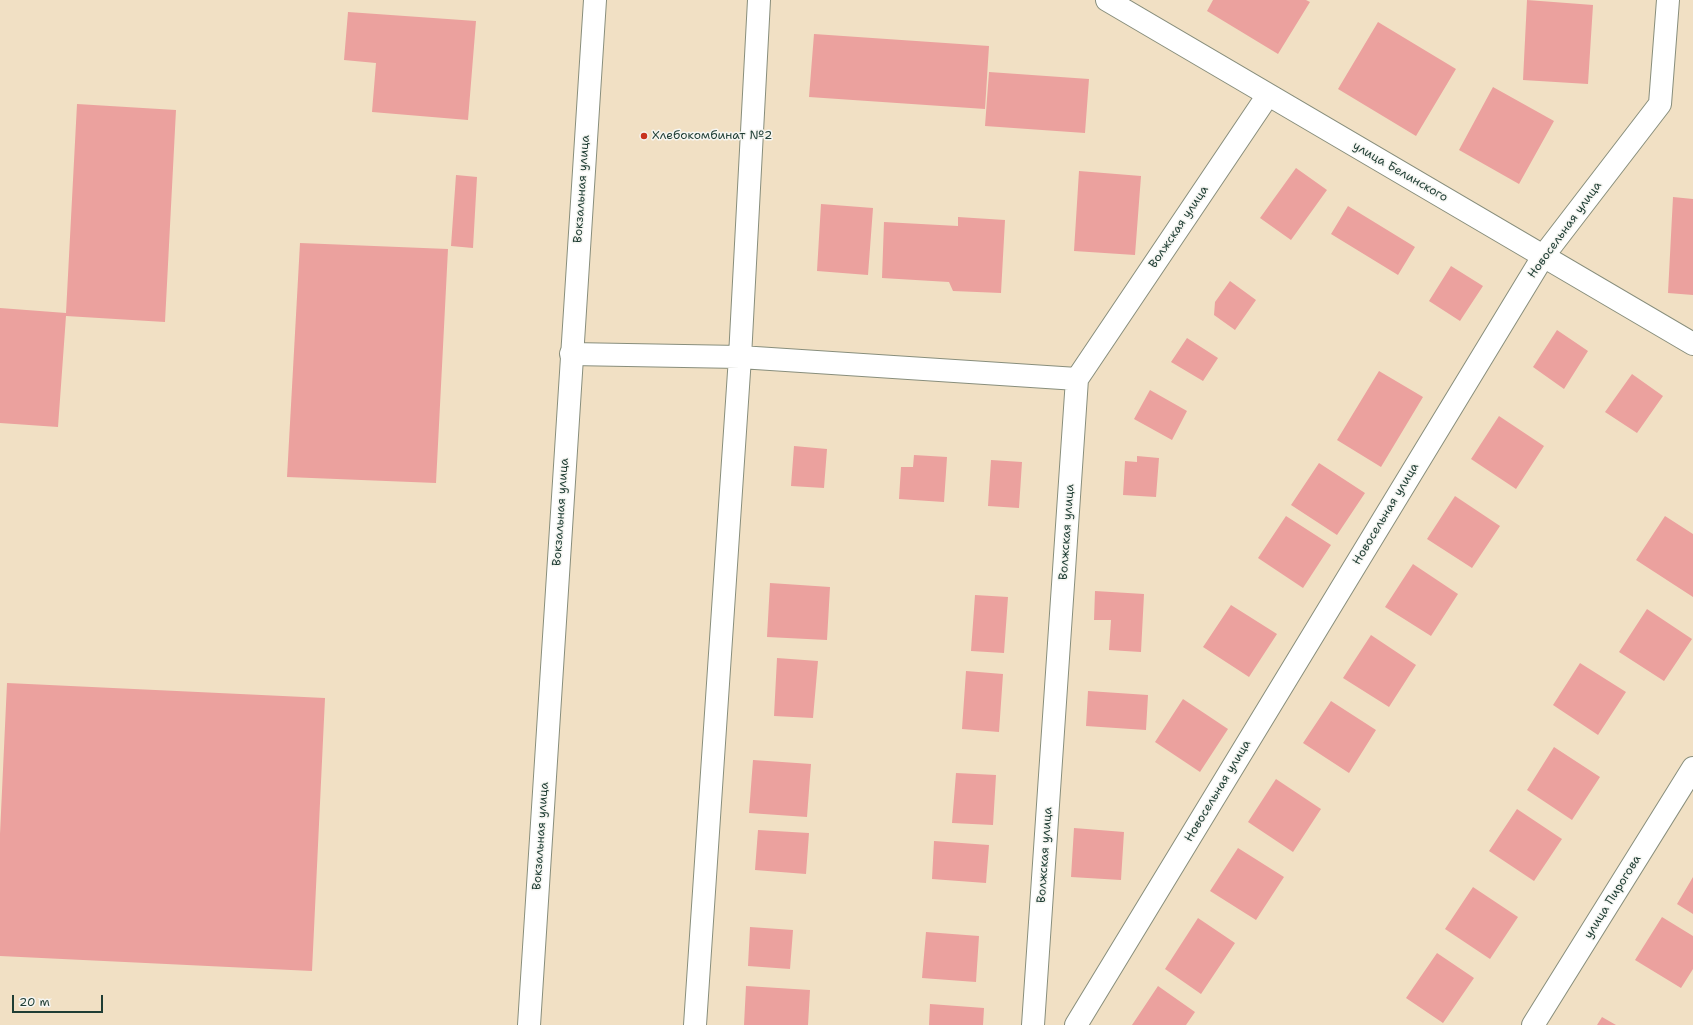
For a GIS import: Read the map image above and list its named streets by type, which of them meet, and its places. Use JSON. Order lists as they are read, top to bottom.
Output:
{
  "streets": {
    "street": [
      "улица Белинского",
      "Вокзальная улица",
      "Волжская улица",
      "Новосельная улица",
      "улица Пирогова"
    ]
  },
  "crossings": [
    ["улица Белинского", "Волжская улица"],
    ["улица Белинского", "Новосельная улица"]
  ],
  "places": ["Хлебокомбинат №2"],
  "scale_bar": "20 m"
}
